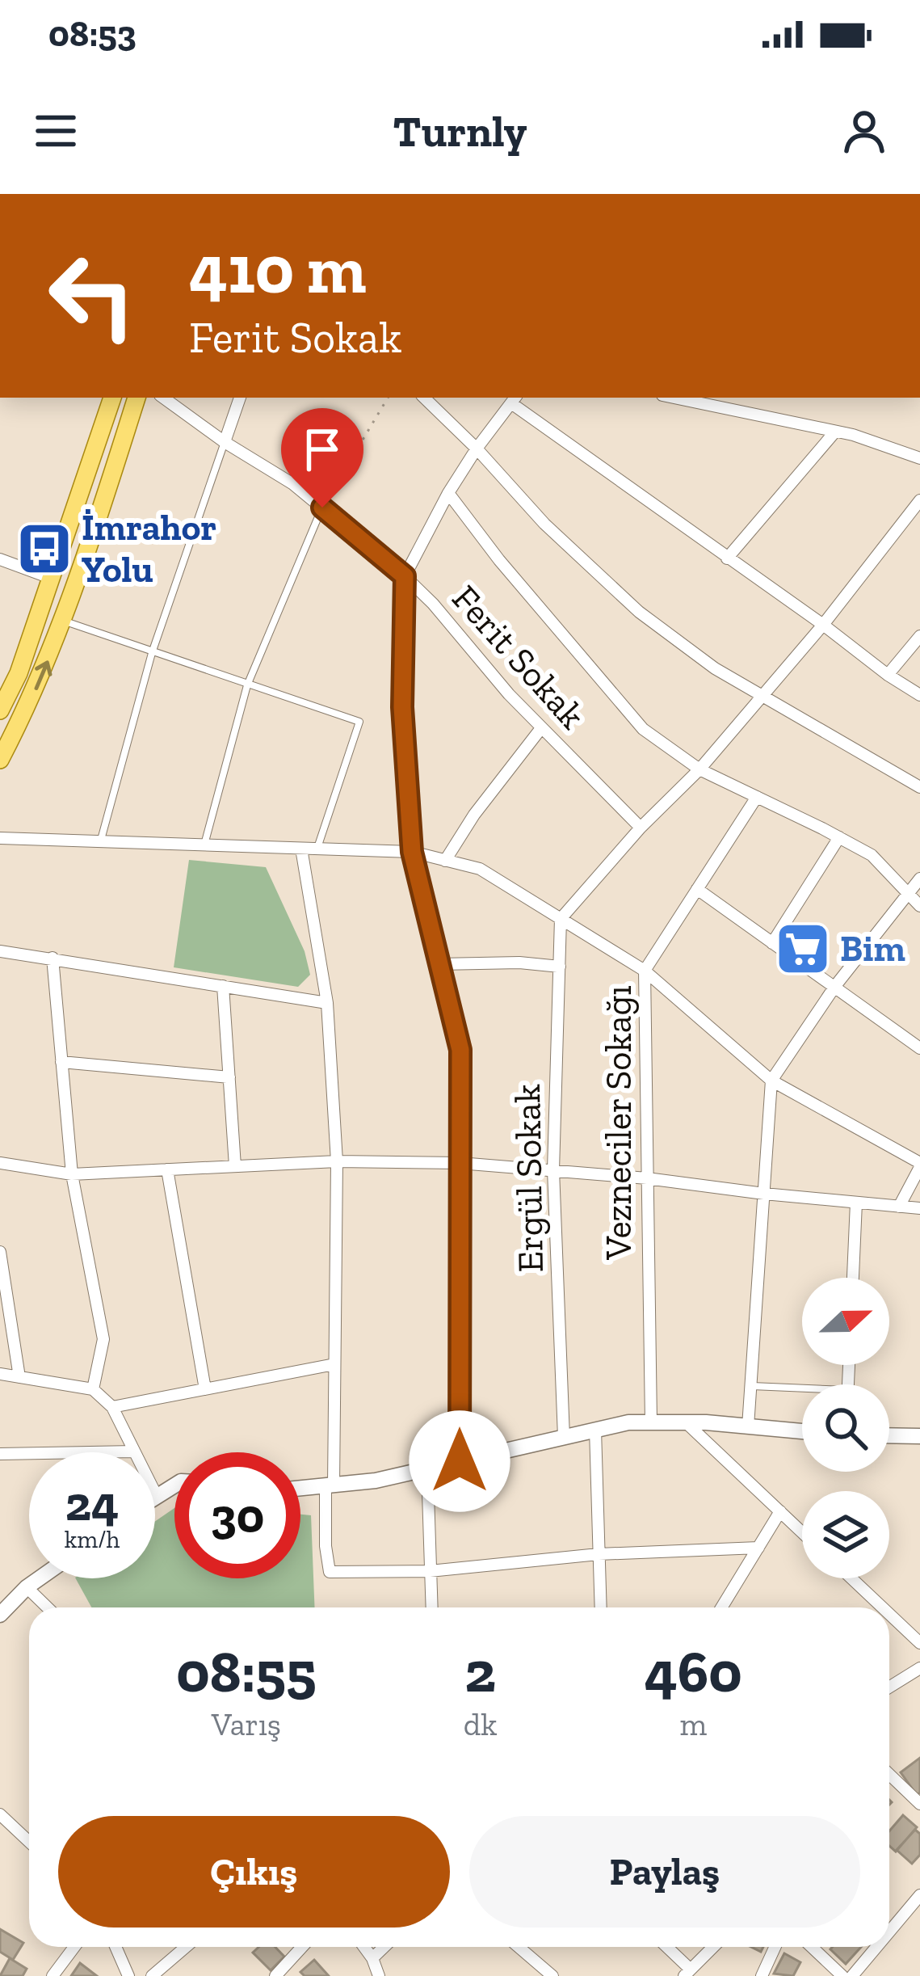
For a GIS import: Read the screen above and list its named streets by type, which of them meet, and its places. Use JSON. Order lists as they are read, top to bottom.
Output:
{
  "streets": {
    "street": ["Ferit Sokak", "Vezneciler Sokağı", "Ergül Sokak"]
  },
  "places": {
    "bus stop": ["İmrahor Yolu"],
    "supermarket": ["Bim"]
  },
  "north": "right",
  "page": {
    "status": "08:53",
    "header": "Turnly",
    "turn": ["410 m", "Ferit Sokak"],
    "speed": "24 km/h",
    "limit": "30",
    "eta": [
      "08:55",
      "Varış",
      "2",
      "dk",
      "460",
      "m"
    ],
    "buttons": ["Çıkış", "Paylaş"]
  }
}
